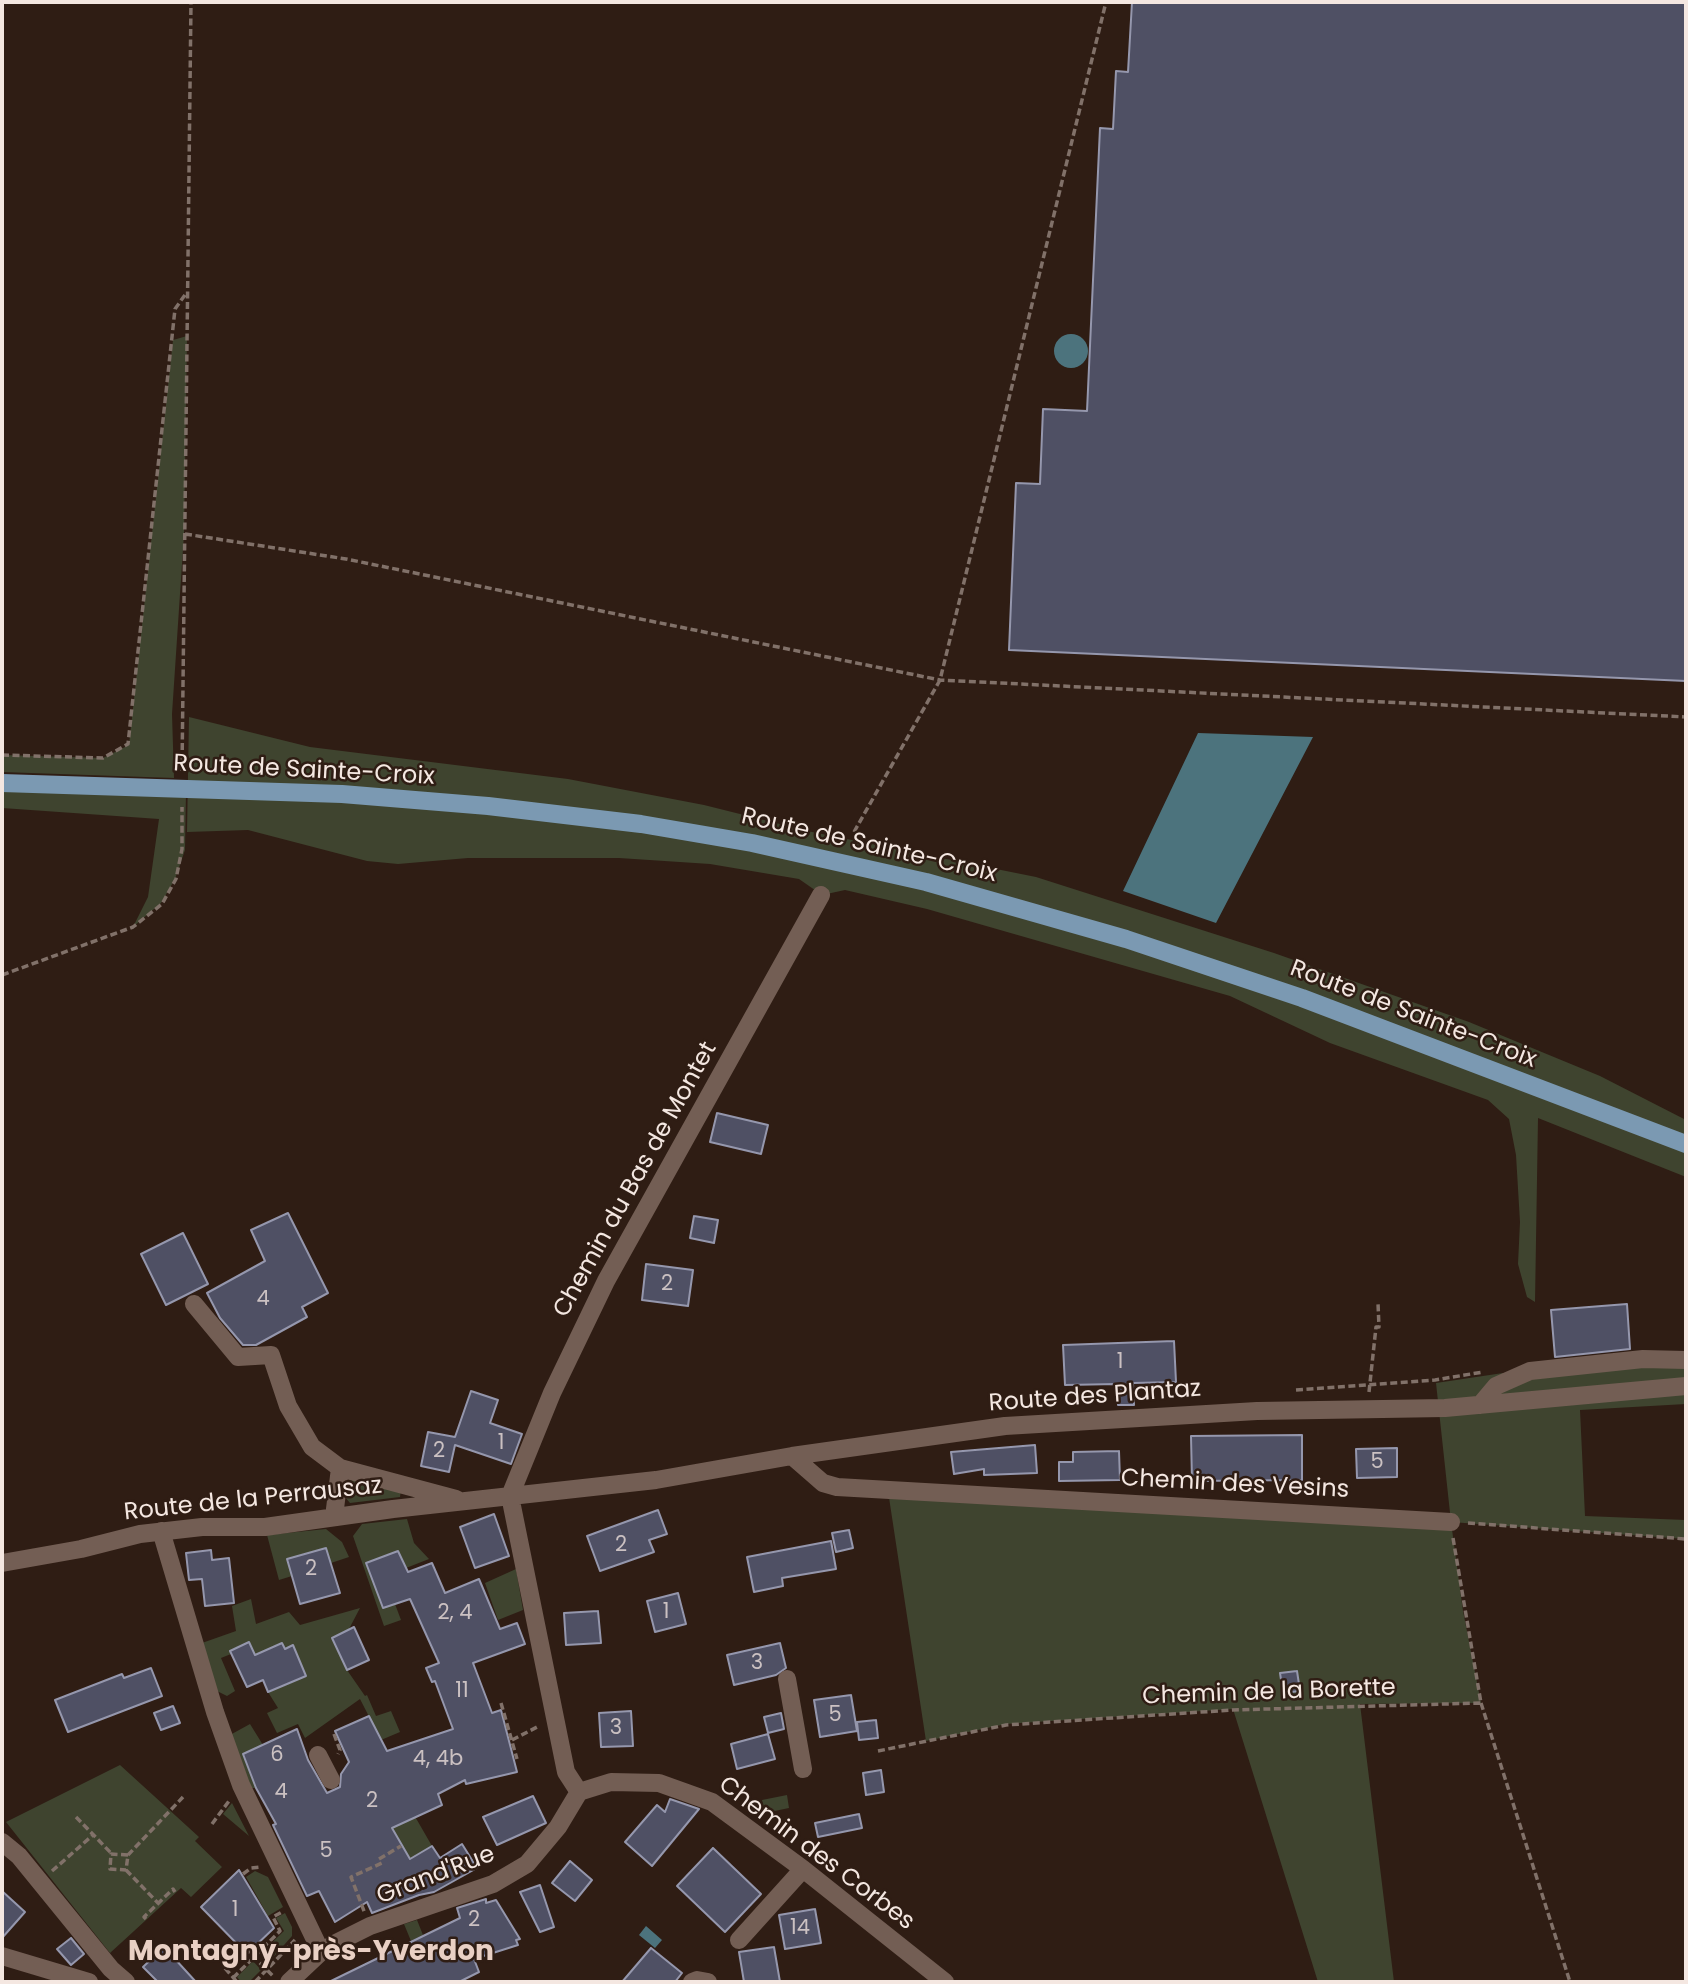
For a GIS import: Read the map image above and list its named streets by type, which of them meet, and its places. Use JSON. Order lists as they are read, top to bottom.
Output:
{
  "streets": {
    "main road": ["Route de Sainte-Croix"],
    "street": [
      "Chemin du Bas de Montet",
      "Route des Plantaz",
      "Chemin des Vesins",
      "Route de la Perrausaz",
      "Chemin des Corbes",
      "Grand'Rue"
    ],
    "path": ["Chemin de la Borette"]
  },
  "crossings": [
    ["Chemin du Bas de Montet", "Route des Plantaz"],
    ["Chemin du Bas de Montet", "Route de la Perrausaz"],
    ["Route des Plantaz", "Chemin des Vesins"],
    ["Route des Plantaz", "Route de la Perrausaz"],
    ["Chemin des Corbes", "Grand'Rue"]
  ],
  "districts": ["Montagny-près-Yverdon"],
  "house_numbers": [
    "2",
    "4",
    "1",
    "1",
    "2",
    "5",
    "2",
    "2",
    "1",
    "2, 4",
    "3",
    "11",
    "5",
    "3",
    "6",
    "4, 4b",
    "4",
    "2",
    "5",
    "1",
    "2",
    "14"
  ]
}
